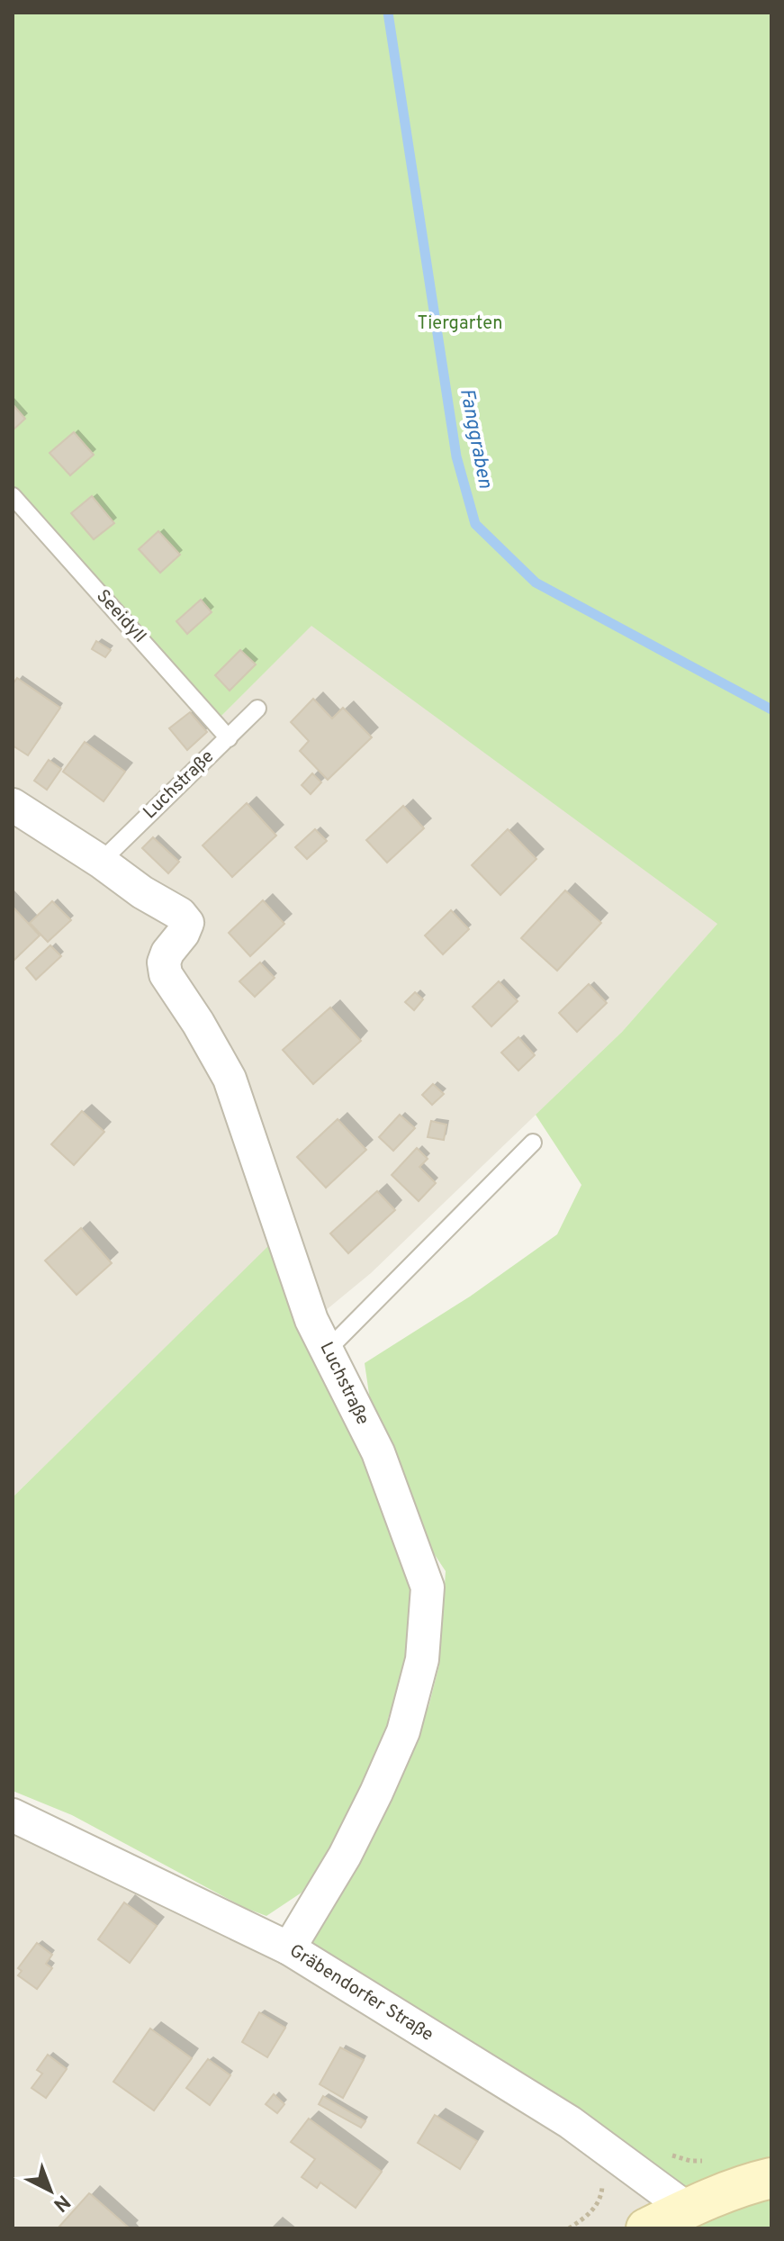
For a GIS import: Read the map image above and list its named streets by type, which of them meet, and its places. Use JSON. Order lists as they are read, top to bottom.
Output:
{
  "streets": {
    "street": ["Luchstraße", "Gräbendorfer Straße"],
    "lane": ["Seeidyll"]
  },
  "crossings": [
    ["Seeidyll", "Luchstraße"],
    ["Luchstraße", "Gräbendorfer Straße"]
  ],
  "water": ["Fanggraben"],
  "parks": ["Tiergarten"],
  "north": "bottom right"
}
